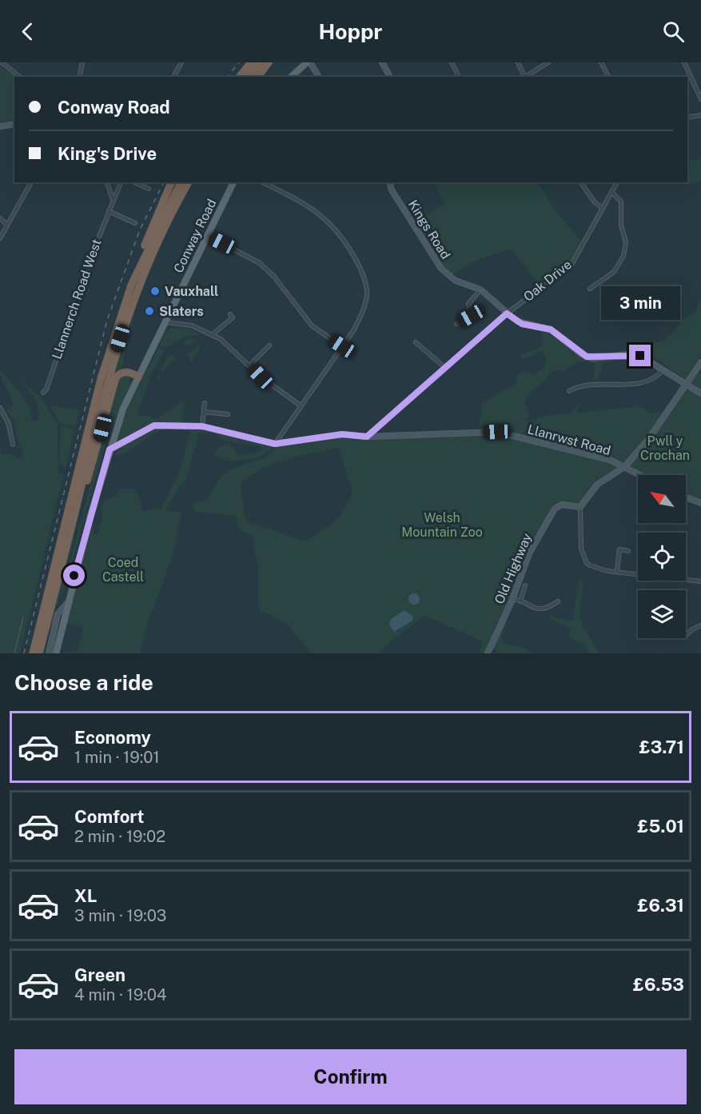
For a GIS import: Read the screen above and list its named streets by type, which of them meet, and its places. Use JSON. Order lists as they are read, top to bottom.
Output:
{
  "streets": {
    "main road": ["Conway Road"],
    "street": [
      "Kings Road",
      "Oak Drive",
      "Llannerch Road West",
      "Llanrwst Road",
      "Old Highway"
    ]
  },
  "crossings": [
    ["Kings Road", "Oak Drive"],
    ["Conway Road", "Llanrwst Road"],
    ["Oak Drive", "Llanrwst Road"]
  ],
  "parks": ["Pwll y Crochan", "Welsh Mountain Zoo", "Coed Castell"],
  "places": ["Vauxhall", "Slaters"],
  "north": "top left",
  "page": {
    "header": "Hoppr",
    "banner": ["Conway Road", "King's Drive"],
    "bubble": "3 min",
    "heading": "Choose a ride",
    "list": [
      {
        "name": "Economy",
        "note": "1 min · 19:01",
        "value": "£3.71"
      },
      {
        "name": "Comfort",
        "note": "2 min · 19:02",
        "value": "£5.01"
      },
      {
        "name": "XL",
        "note": "3 min · 19:03",
        "value": "£6.31"
      },
      {
        "name": "Green",
        "note": "4 min · 19:04",
        "value": "£6.53"
      }
    ],
    "buttons": "Confirm"
  }
}
